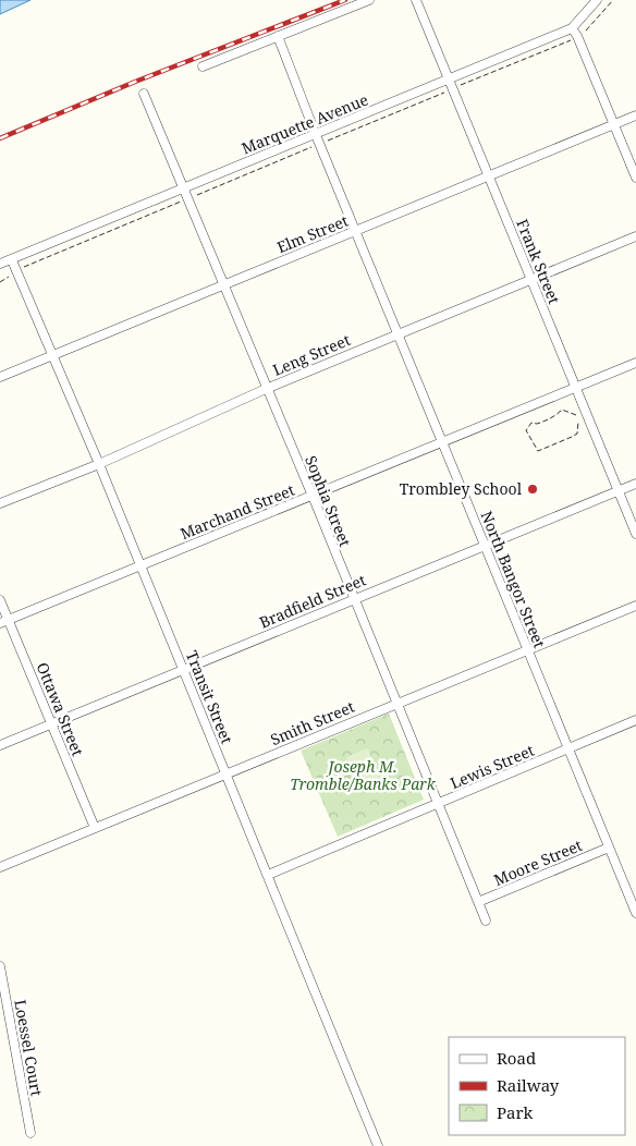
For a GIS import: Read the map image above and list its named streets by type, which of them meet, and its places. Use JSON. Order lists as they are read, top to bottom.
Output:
{
  "streets": {
    "street": [
      "Marquette Avenue",
      "Elm Street",
      "Frank Street",
      "Leng Street",
      "Sophia Street",
      "Marchand Street",
      "North Bangor Street",
      "Bradfield Street",
      "Transit Street",
      "Ottawa Street",
      "Smith Street",
      "Lewis Street",
      "Moore Street",
      "Loessel Court"
    ]
  },
  "crossings": [
    ["Marquette Avenue", "Frank Street"],
    ["Marquette Avenue", "Sophia Street"],
    ["Marquette Avenue", "North Bangor Street"],
    ["Marquette Avenue", "Transit Street"],
    ["Elm Street", "Frank Street"],
    ["Elm Street", "Sophia Street"],
    ["Elm Street", "North Bangor Street"],
    ["Elm Street", "Transit Street"],
    ["Frank Street", "Leng Street"],
    ["Frank Street", "Marchand Street"],
    ["Frank Street", "Bradfield Street"],
    ["Leng Street", "Sophia Street"],
    ["Leng Street", "North Bangor Street"],
    ["Leng Street", "Transit Street"],
    ["Sophia Street", "Marchand Street"],
    ["Sophia Street", "Bradfield Street"],
    ["Sophia Street", "Smith Street"],
    ["Sophia Street", "Lewis Street"],
    ["Sophia Street", "Moore Street"],
    ["Marchand Street", "North Bangor Street"],
    ["Marchand Street", "Transit Street"],
    ["Marchand Street", "Ottawa Street"],
    ["North Bangor Street", "Bradfield Street"],
    ["North Bangor Street", "Smith Street"],
    ["North Bangor Street", "Lewis Street"],
    ["North Bangor Street", "Moore Street"],
    ["Bradfield Street", "Transit Street"],
    ["Bradfield Street", "Ottawa Street"],
    ["Transit Street", "Smith Street"],
    ["Transit Street", "Lewis Street"],
    ["Ottawa Street", "Smith Street"]
  ],
  "parks": ["Joseph M. Tromble/Banks Park"],
  "places": ["Trombley School"],
  "legend": ["Road", "Railway", "Park"]
}
